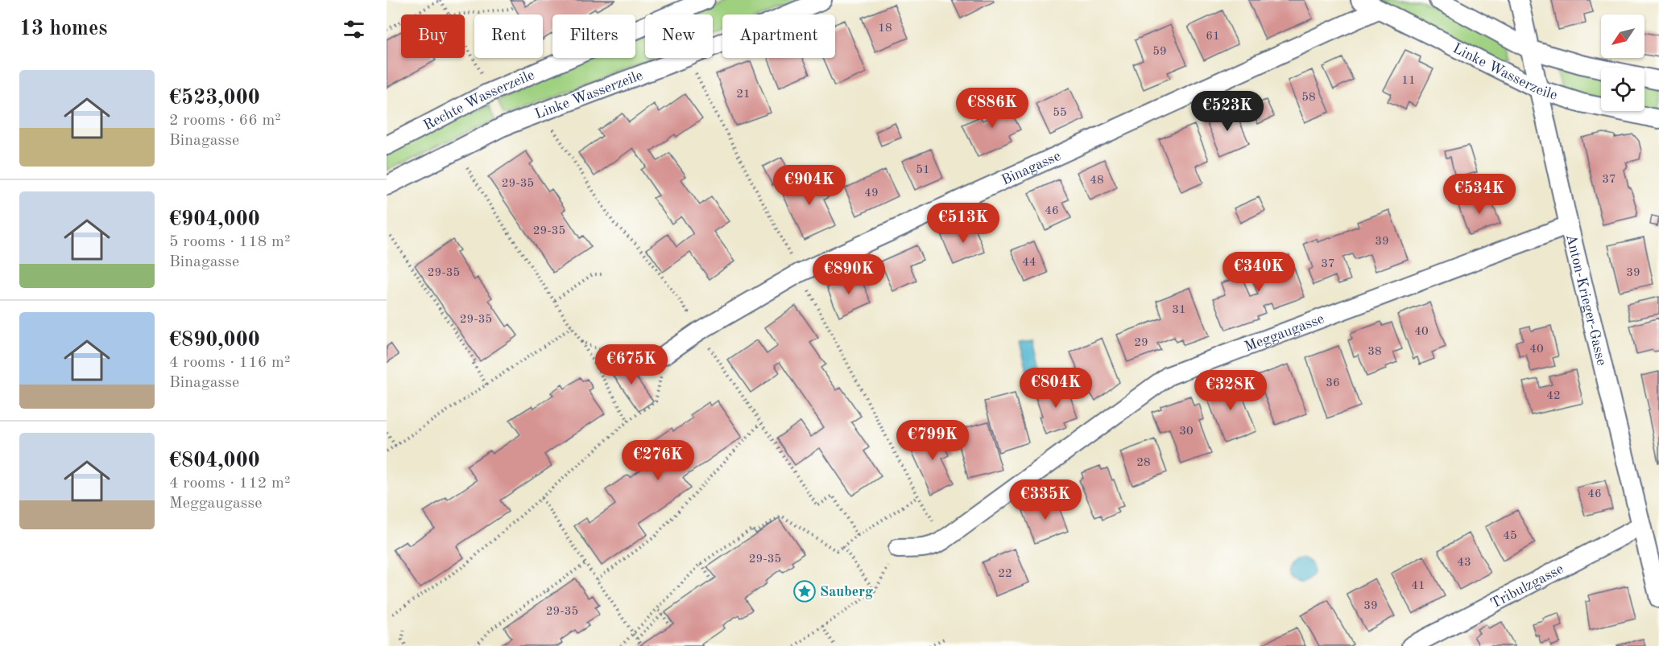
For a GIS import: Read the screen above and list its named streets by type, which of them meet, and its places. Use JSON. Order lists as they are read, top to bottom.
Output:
{
  "streets": {
    "street": [
      "Linke Wasserzeile",
      "Rechte Wasserzeile",
      "Binagasse",
      "Anton-Krieger-Gasse",
      "Meggaugasse",
      "Tribulzgasse"
    ]
  },
  "crossings": [
    ["Linke Wasserzeile", "Binagasse"],
    ["Linke Wasserzeile", "Anton-Krieger-Gasse"],
    ["Anton-Krieger-Gasse", "Meggaugasse"],
    ["Anton-Krieger-Gasse", "Tribulzgasse"]
  ],
  "places": {
    "place": ["Sauberg"]
  },
  "house_numbers": [
    "18",
    "61",
    "59",
    "11",
    "21",
    "58",
    "55",
    "51",
    "37",
    "48",
    "29-35",
    "49",
    "46",
    "29-35",
    "39",
    "44",
    "37",
    "29-35",
    "39",
    "31",
    "29-35",
    "40",
    "29",
    "40",
    "38",
    "36",
    "42",
    "30",
    "28",
    "46",
    "45",
    "29-35",
    "43",
    "22",
    "41",
    "39",
    "29-35"
  ],
  "north": "bottom left",
  "page": {
    "heading": "13 homes",
    "chip": [
      "Buy",
      "Rent",
      "Filters",
      "New",
      "Apartment"
    ],
    "list": [
      {
        "name": "€523,000",
        "note": "2 rooms · 66 m² · Binagasse"
      },
      {
        "name": "€904,000",
        "note": "5 rooms · 118 m² · Binagasse"
      },
      {
        "name": "€890,000",
        "note": "4 rooms · 116 m² · Binagasse"
      },
      {
        "name": "€804,000",
        "note": "4 rooms · 112 m² · Meggaugasse"
      }
    ],
    "price": [
      "€886K",
      "€523K",
      "€904K",
      "€534K",
      "€513K",
      "€340K",
      "€890K",
      "€675K",
      "€804K",
      "€328K",
      "€799K",
      "€276K",
      "€335K"
    ]
  }
}
